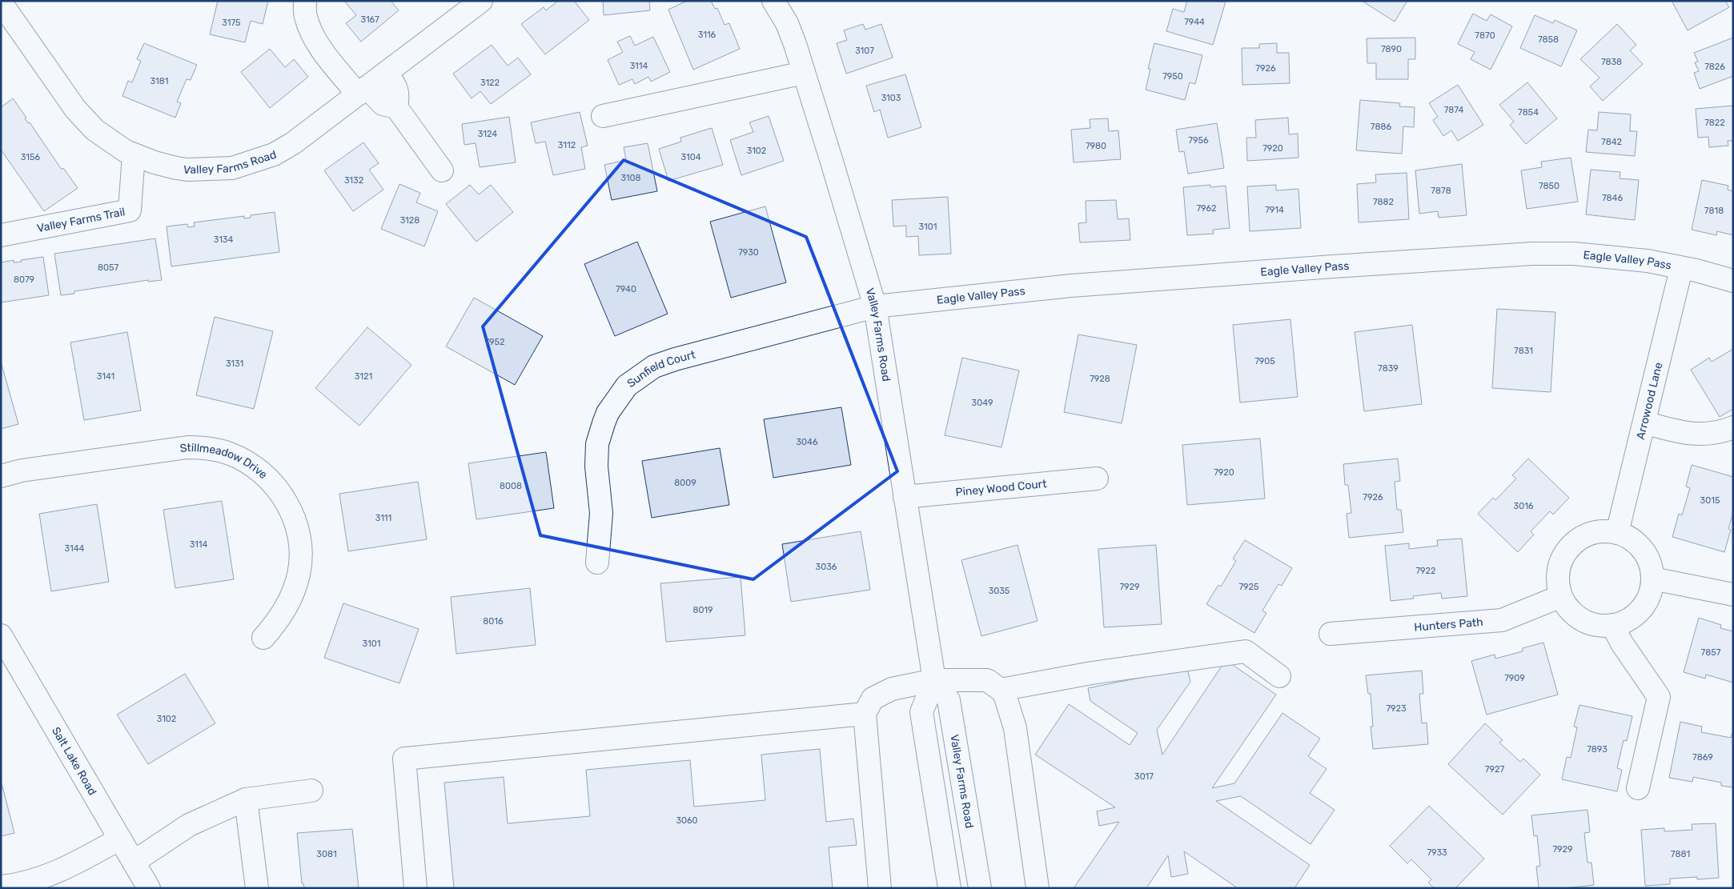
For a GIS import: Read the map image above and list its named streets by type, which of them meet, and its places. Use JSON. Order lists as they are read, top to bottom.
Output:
{
  "streets": {
    "street": [
      "Valley Farms Road",
      "Valley Farms Trail",
      "Eagle Valley Pass",
      "Sunfield Court",
      "Arrowood Lane",
      "Stillmeadow Drive",
      "Piney Wood Court",
      "Hunters Path",
      "Salt Lake Road"
    ]
  },
  "crossings": [
    ["Valley Farms Road", "Valley Farms Trail"],
    ["Valley Farms Road", "Eagle Valley Pass"],
    ["Valley Farms Road", "Sunfield Court"],
    ["Valley Farms Road", "Piney Wood Court"],
    ["Eagle Valley Pass", "Sunfield Court"],
    ["Eagle Valley Pass", "Arrowood Lane"],
    ["Arrowood Lane", "Hunters Path"]
  ],
  "house_numbers": [
    "3167",
    "7944",
    "3175",
    "3116",
    "7870",
    "7858",
    "7890",
    "3107",
    "7838",
    "3114",
    "7826",
    "7926",
    "7950",
    "3181",
    "3122",
    "3103",
    "7874",
    "7854",
    "7822",
    "7886",
    "3124",
    "7956",
    "7842",
    "3112",
    "7980",
    "7920",
    "3102",
    "3156",
    "3104",
    "3108",
    "3132",
    "7850",
    "7878",
    "7846",
    "7882",
    "7962",
    "7914",
    "7818",
    "3128",
    "3101",
    "3134",
    "7930",
    "8057",
    "8079",
    "7940",
    "7952",
    "7831",
    "7905",
    "3131",
    "7839",
    "3141",
    "3121",
    "7928",
    "3049",
    "3046",
    "7920",
    "8009",
    "8008",
    "7926",
    "3015",
    "3016",
    "3111",
    "3114",
    "3144",
    "3036",
    "7922",
    "7929",
    "7925",
    "3035",
    "8019",
    "8016",
    "3101",
    "7857",
    "7909",
    "7923",
    "3102",
    "7893",
    "7869",
    "7927",
    "3017",
    "3060",
    "7929",
    "7933",
    "3081",
    "7881"
  ]
}
